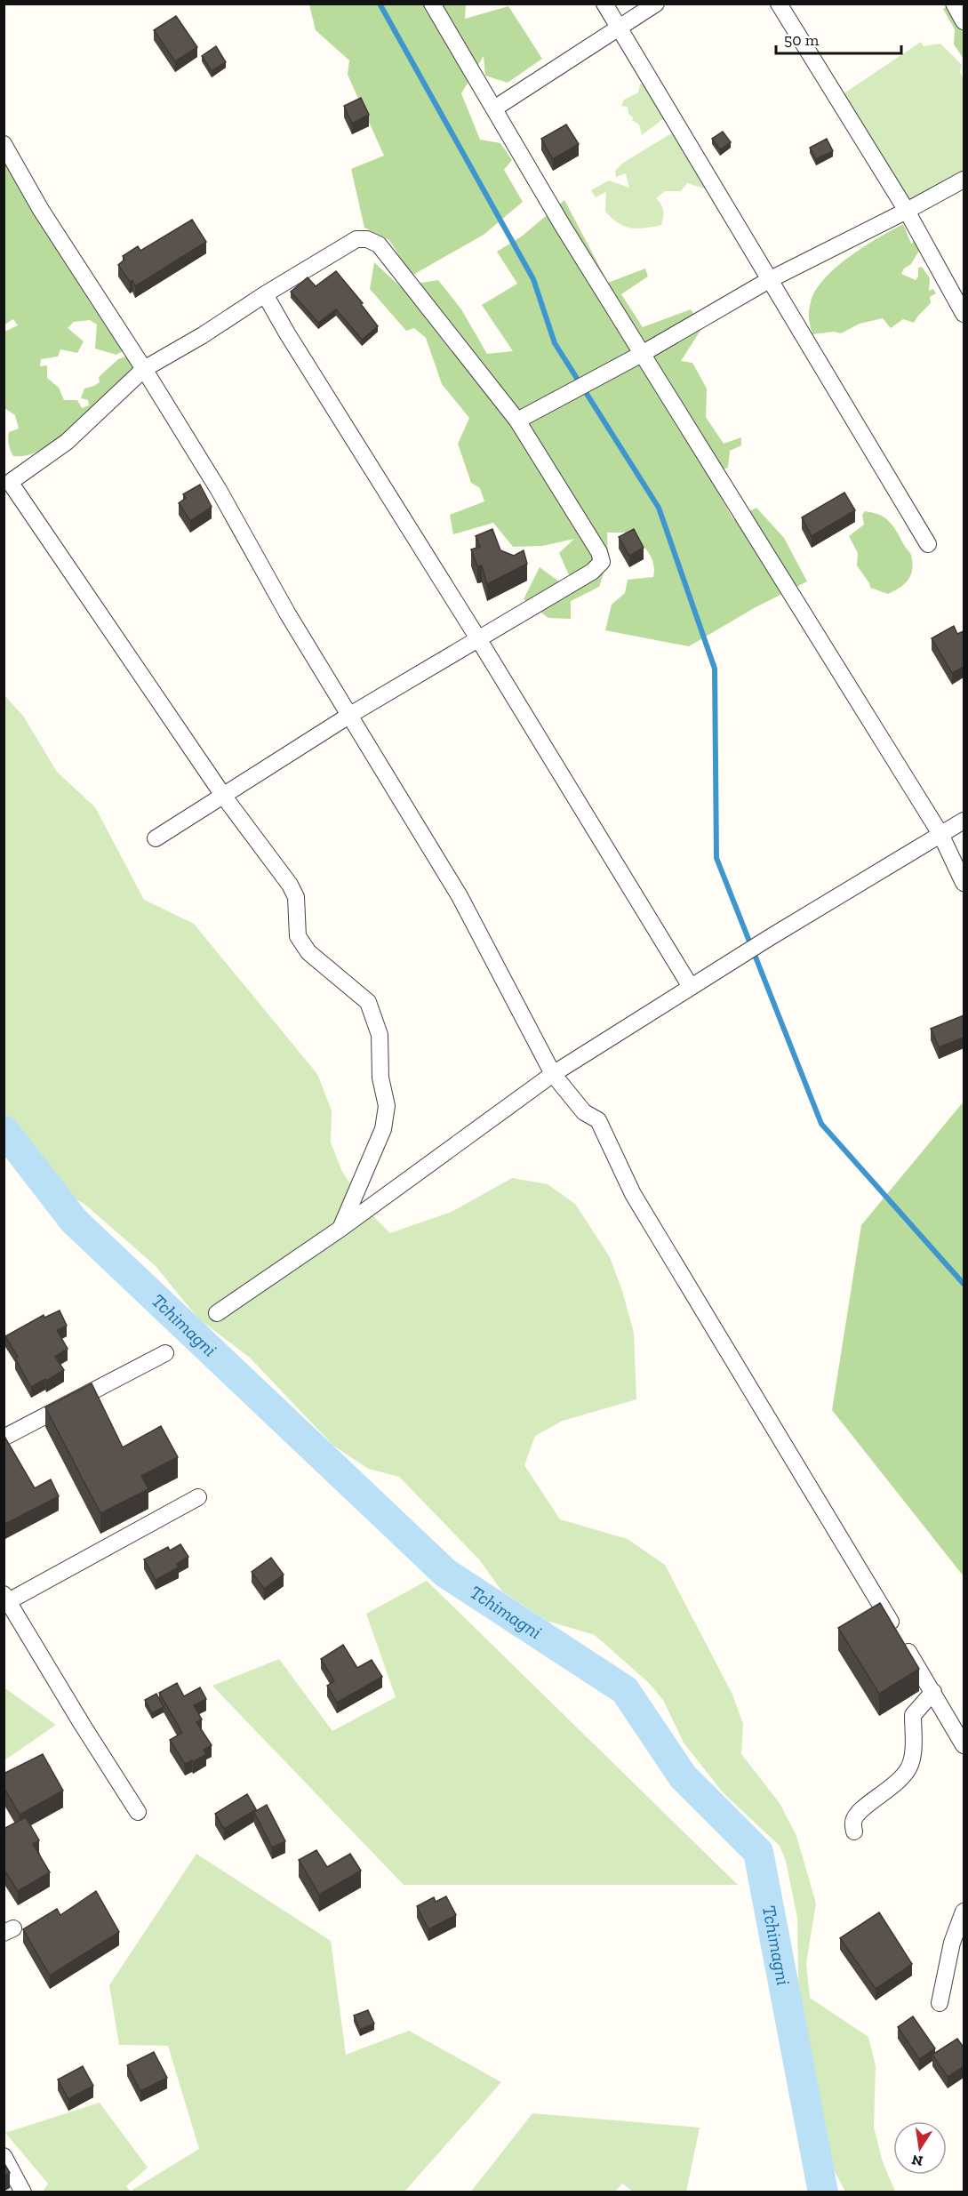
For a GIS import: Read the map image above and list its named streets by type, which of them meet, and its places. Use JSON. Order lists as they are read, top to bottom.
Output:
{
  "water": ["Tchimagni"],
  "scale_bar": "50 m",
  "north": "bottom"
}
